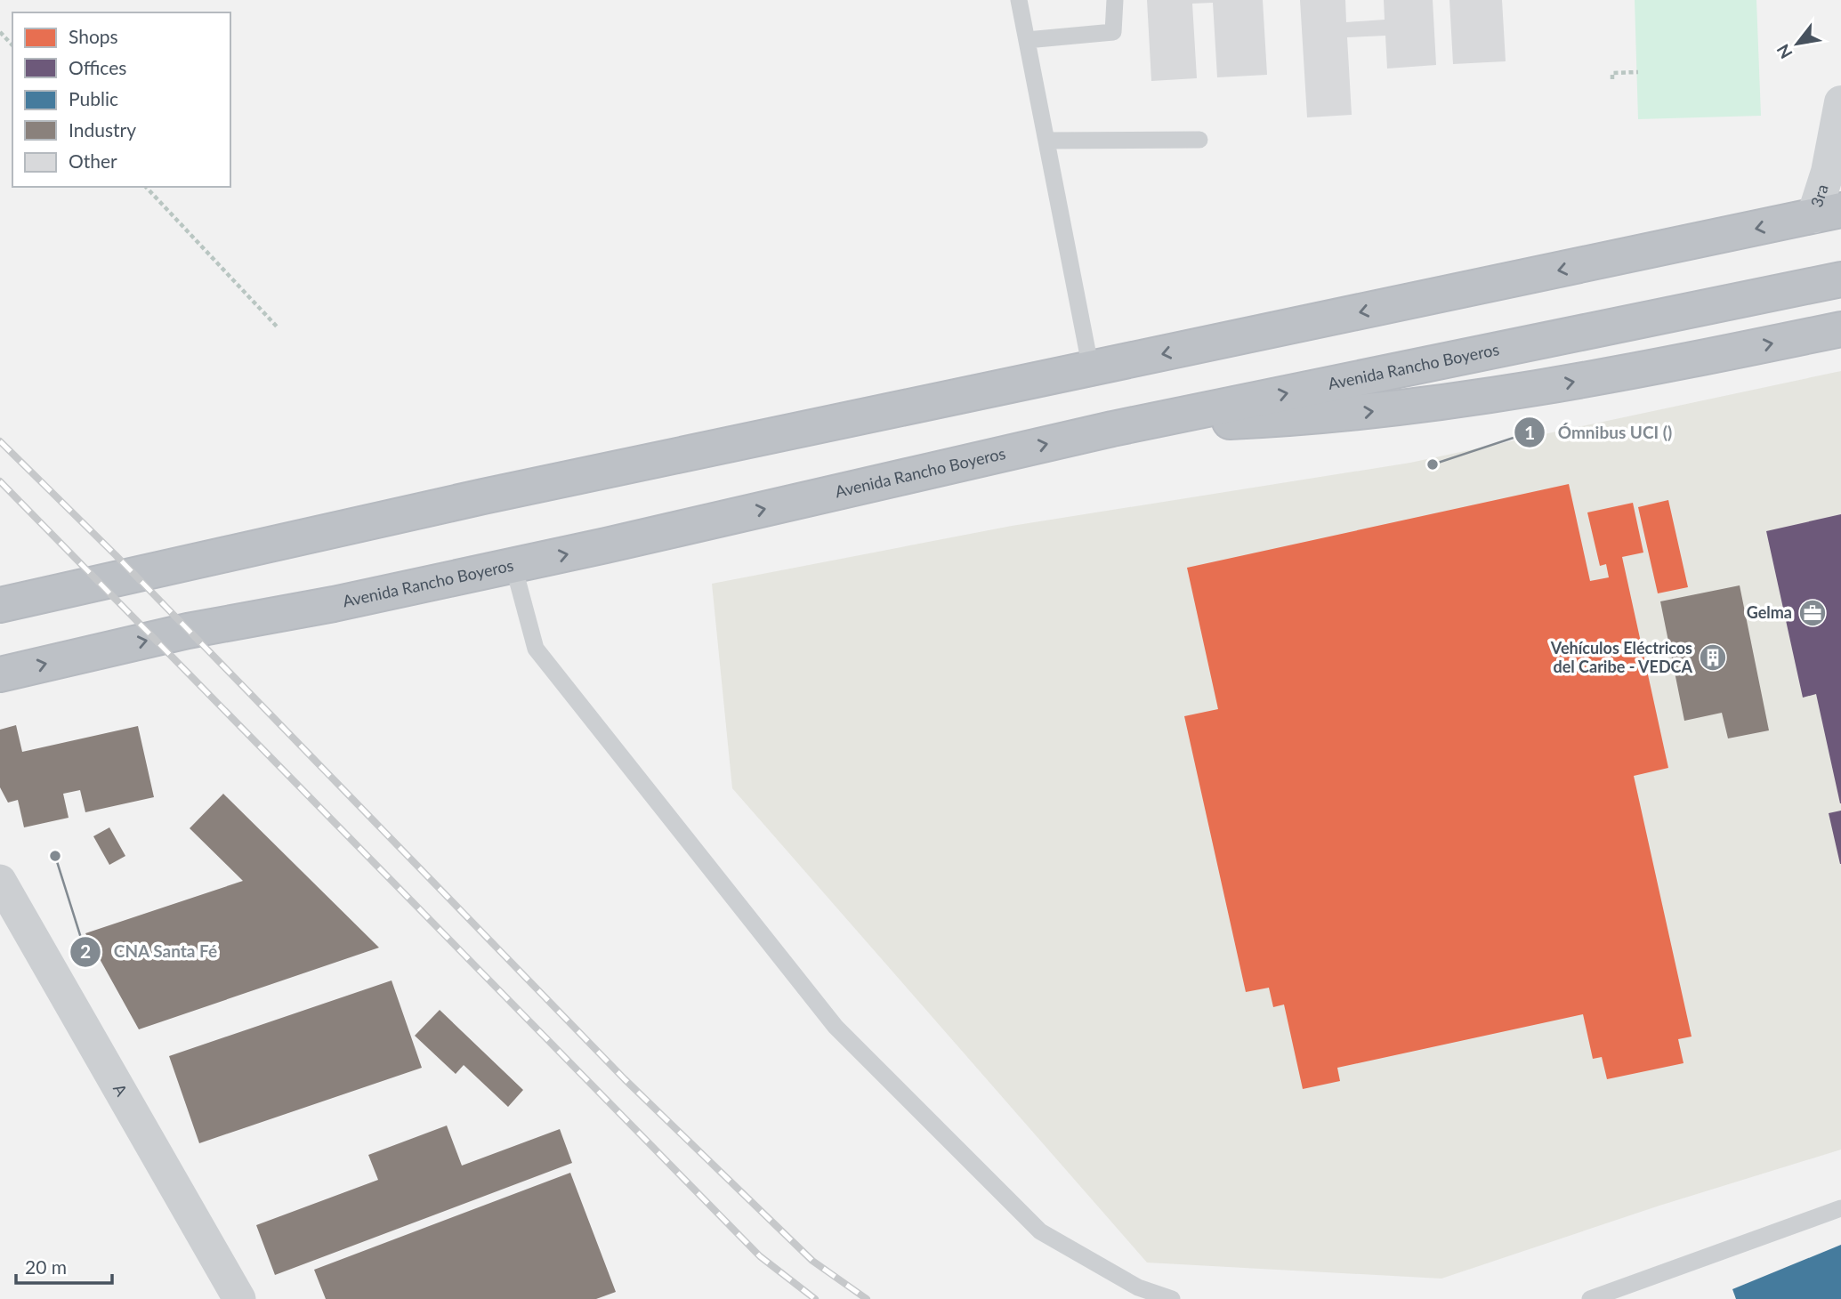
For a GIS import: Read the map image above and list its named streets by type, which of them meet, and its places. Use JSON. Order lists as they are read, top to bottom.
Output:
{
  "streets": {
    "highway": ["Avenida Rancho Boyeros"],
    "street": ["3ra", "A"]
  },
  "places": {
    "other": ["Ómnibus UCI ()", "CNA Santa Fé"],
    "office": ["Gelma"],
    "building": ["Vehículos Eléctricos del Caribe - VEDCA"]
  },
  "legend": [
    "Shops",
    "Offices",
    "Public",
    "Industry",
    "Other"
  ],
  "scale_bar": "20 m",
  "north": "bottom left"
}
